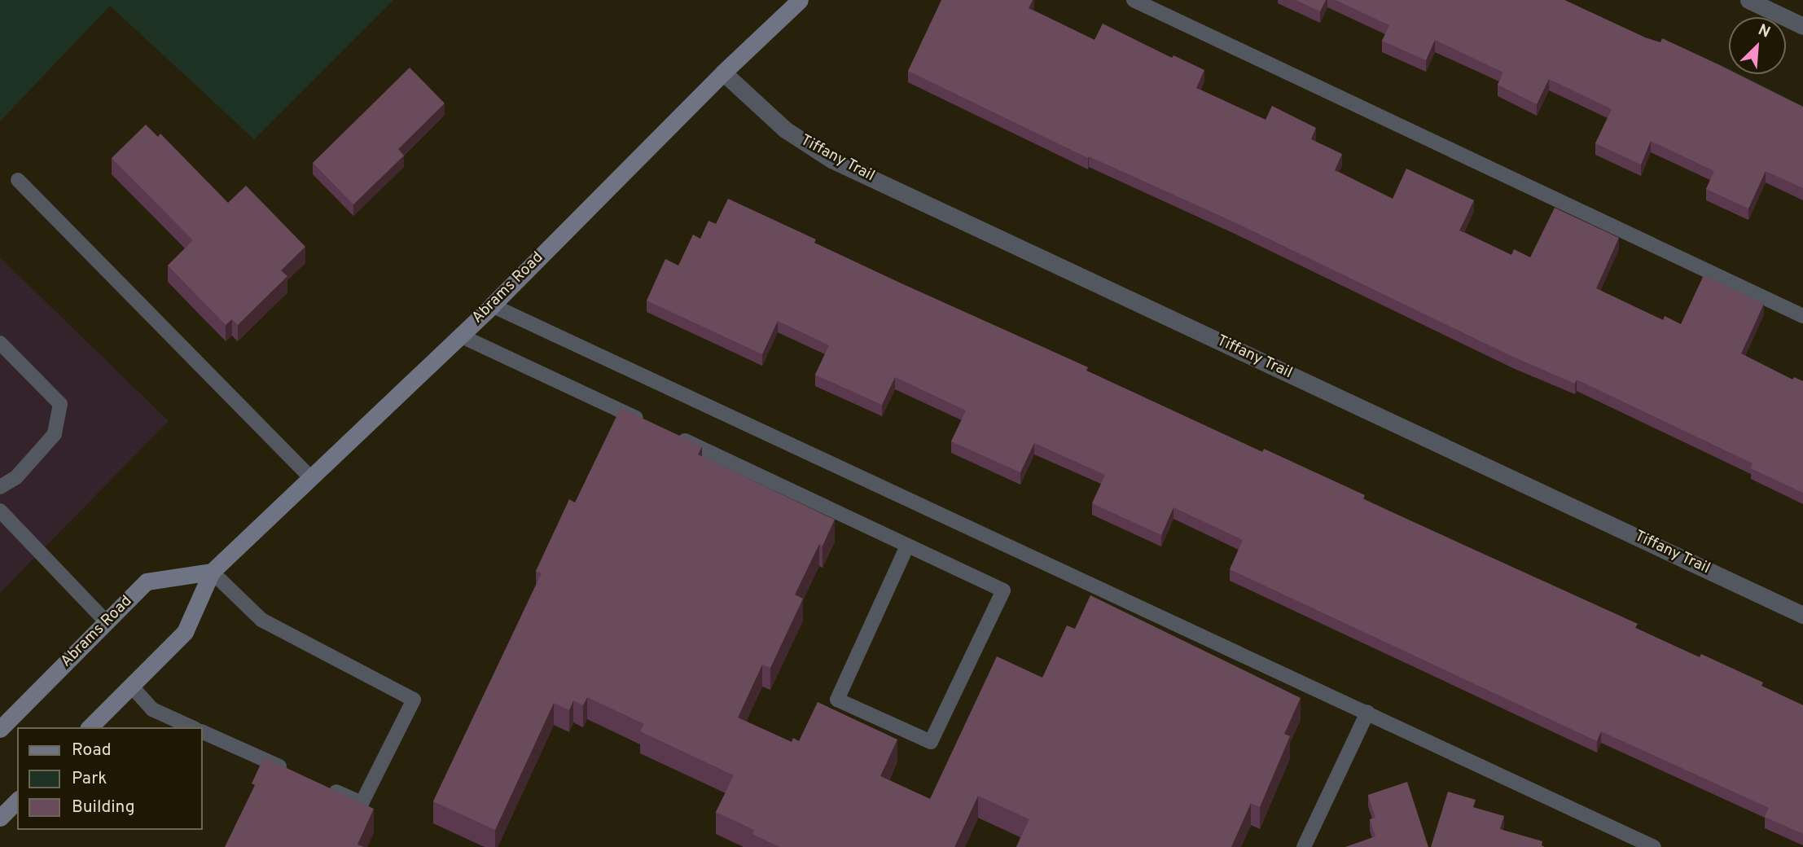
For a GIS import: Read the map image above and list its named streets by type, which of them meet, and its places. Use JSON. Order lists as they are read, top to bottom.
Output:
{
  "streets": {
    "main road": ["Abrams Road"],
    "street": ["Tiffany Trail"]
  },
  "crossings": [
    ["Tiffany Trail", "Abrams Road"]
  ],
  "legend": ["Road", "Park", "Building"],
  "north": "top right"
}
